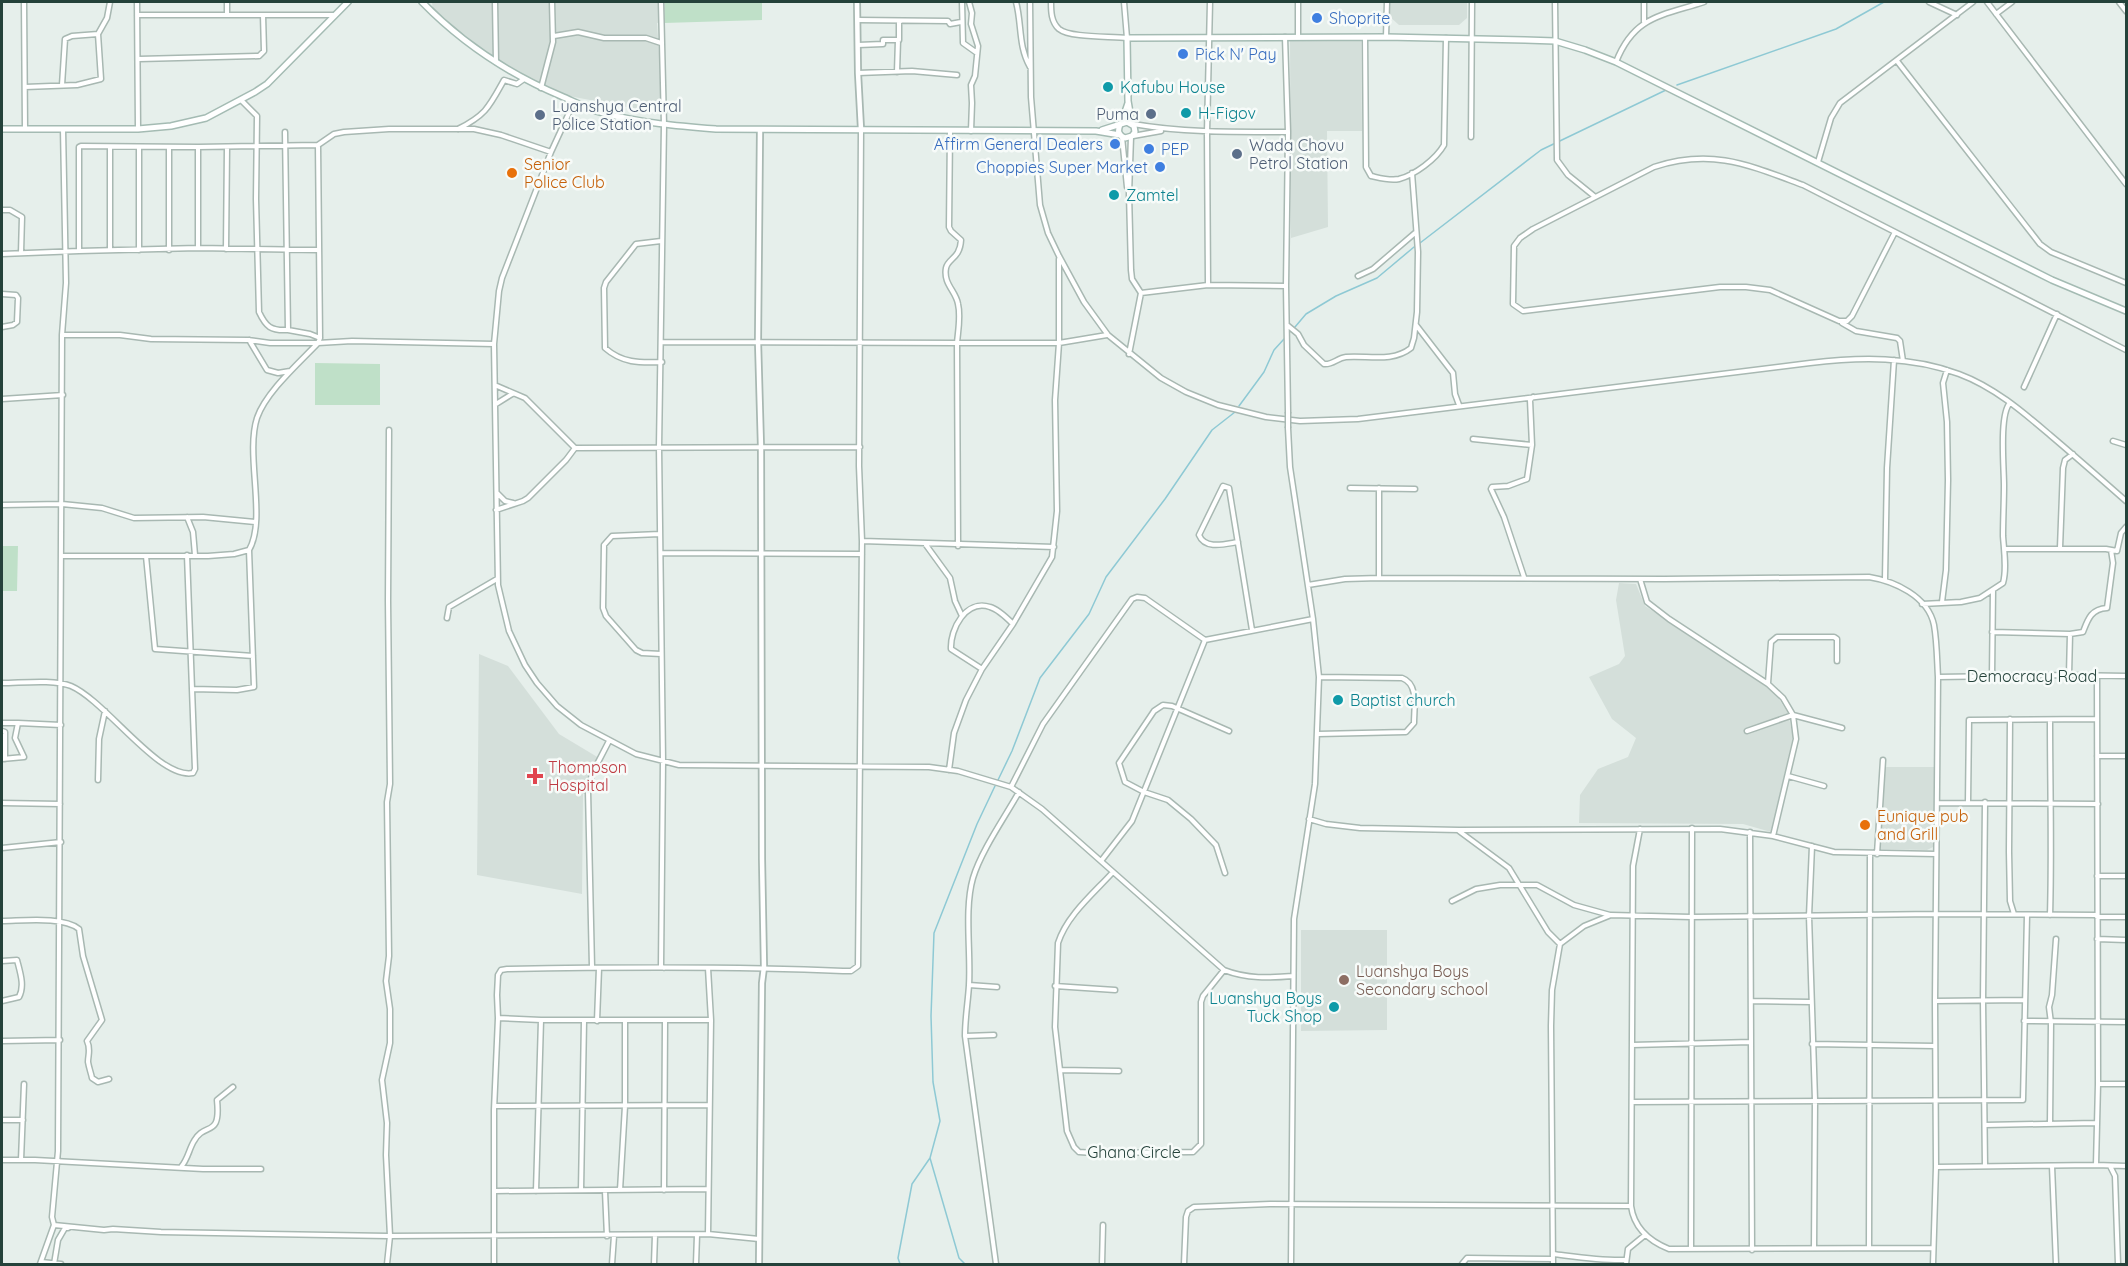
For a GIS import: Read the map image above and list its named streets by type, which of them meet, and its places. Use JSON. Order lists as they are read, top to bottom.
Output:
{
  "streets": {
    "street": ["Democracy Road", "Ghana Circle"]
  },
  "places": {
    "other": [
      "Shoprite",
      "Pick N' Pay",
      "Kafubu House",
      "H-Figov",
      "Puma",
      "Luanshya Central Police Station",
      "Affirm General Dealers",
      "PEP",
      "Wada Chovu Petrol Station",
      "Choppies Super Market",
      "Senior Police Club",
      "Zamtel",
      "Baptist church",
      "Eunique pub and Grill",
      "Luanshya Boys Secondary school",
      "Luanshya Boys Tuck Shop"
    ],
    "health": ["Thompson Hospital"]
  }
}
